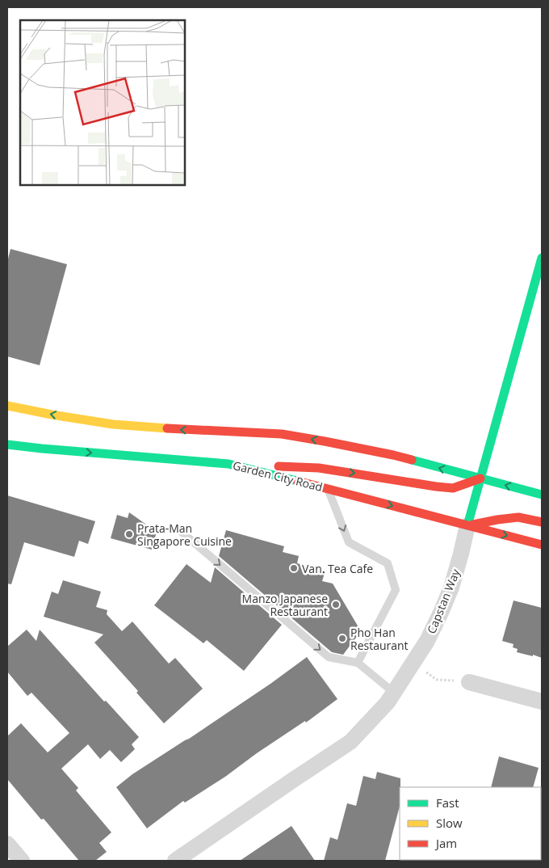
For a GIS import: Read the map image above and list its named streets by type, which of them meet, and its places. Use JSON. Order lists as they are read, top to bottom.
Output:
{
  "streets": {
    "main road": ["Garden City Road", "Capstan Way"]
  },
  "crossings": [
    ["Garden City Road", "Capstan Way"]
  ],
  "places": [
    "Prata-Man Singapore Cuisine",
    "Van. Tea Cafe",
    "Manzo Japanese Restaurant",
    "Pho Han Restaurant"
  ],
  "legend": ["Fast", "Slow", "Jam"]
}
